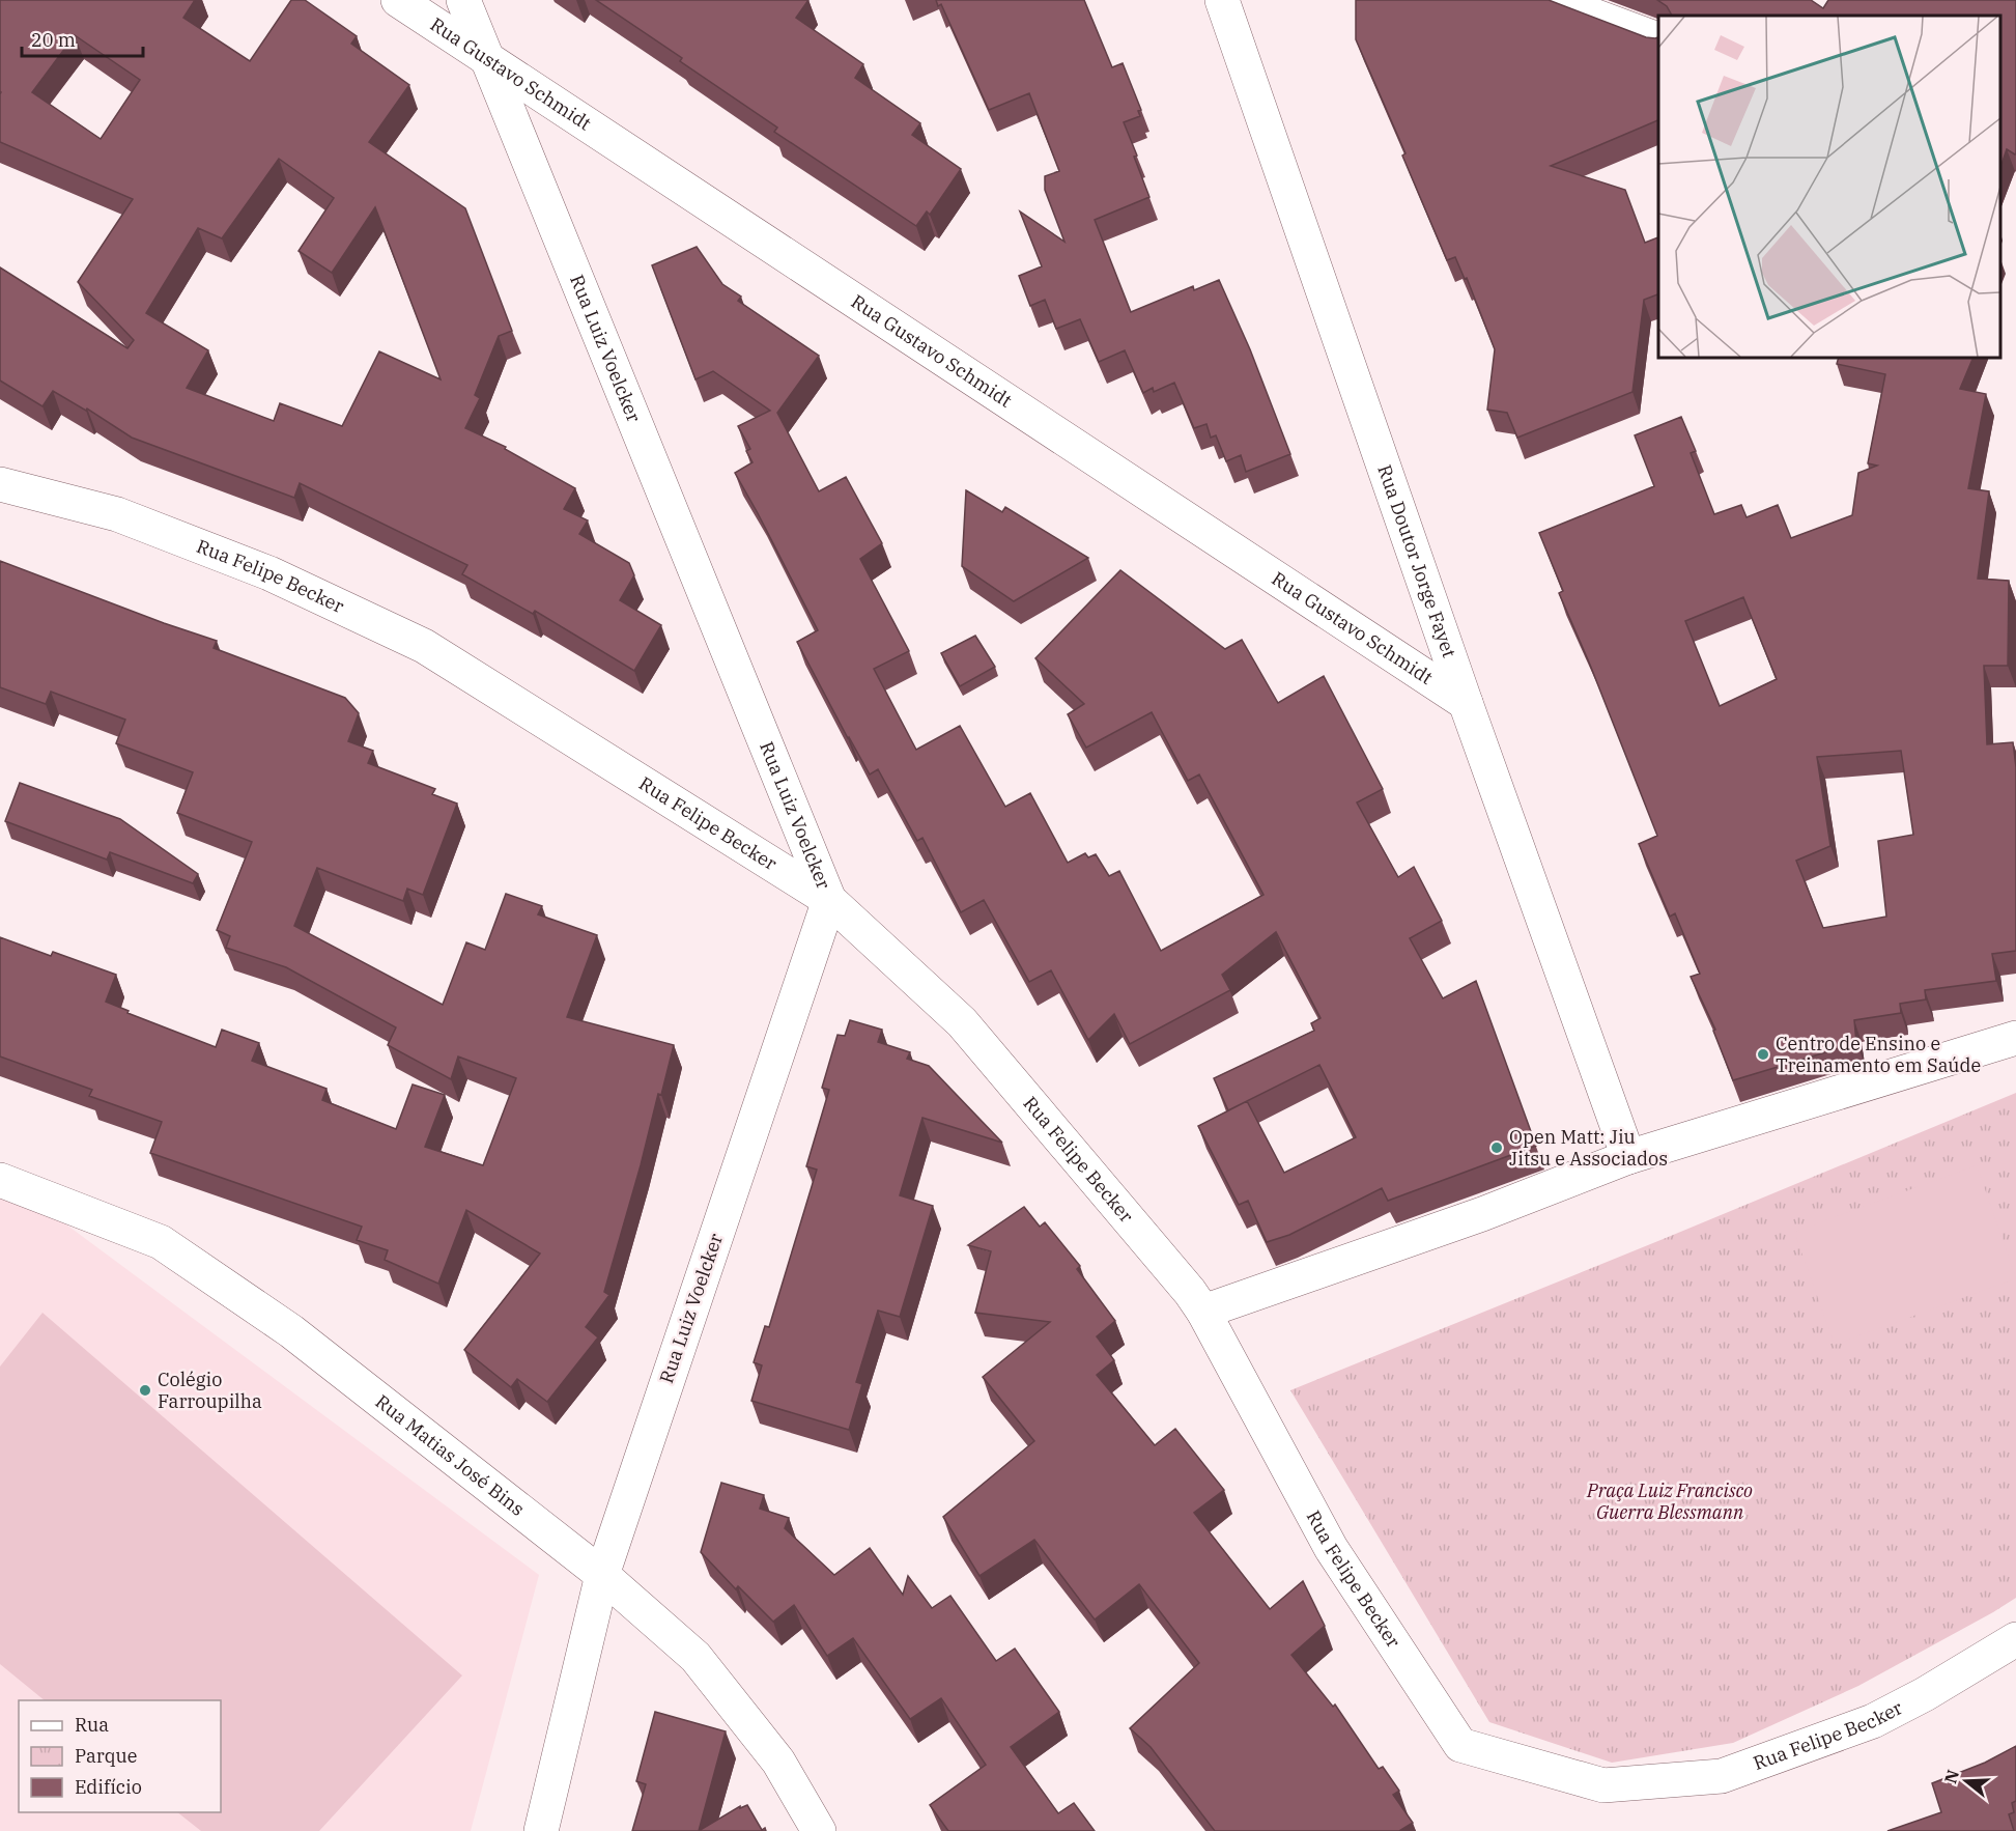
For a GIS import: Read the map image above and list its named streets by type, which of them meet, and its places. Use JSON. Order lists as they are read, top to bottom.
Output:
{
  "streets": {
    "street": [
      "Rua Gustavo Schmidt",
      "Rua Luiz Voelcker",
      "Rua Doutor Jorge Fayet",
      "Rua Felipe Becker",
      "Rua Matias José Bins"
    ]
  },
  "crossings": [
    ["Rua Gustavo Schmidt", "Rua Luiz Voelcker"],
    ["Rua Gustavo Schmidt", "Rua Doutor Jorge Fayet"],
    ["Rua Luiz Voelcker", "Rua Felipe Becker"],
    ["Rua Luiz Voelcker", "Rua Matias José Bins"]
  ],
  "parks": ["Praça Luiz Francisco Guerra Blessmann"],
  "places": ["Centro de Ensino e Treinamento em Saúde", "Open Matt: Jiu Jitsu e Associados", "Colégio Farroupilha"],
  "legend": ["Rua", "Parque", "Edifício"],
  "scale_bar": "20 m",
  "north": "left"
}
